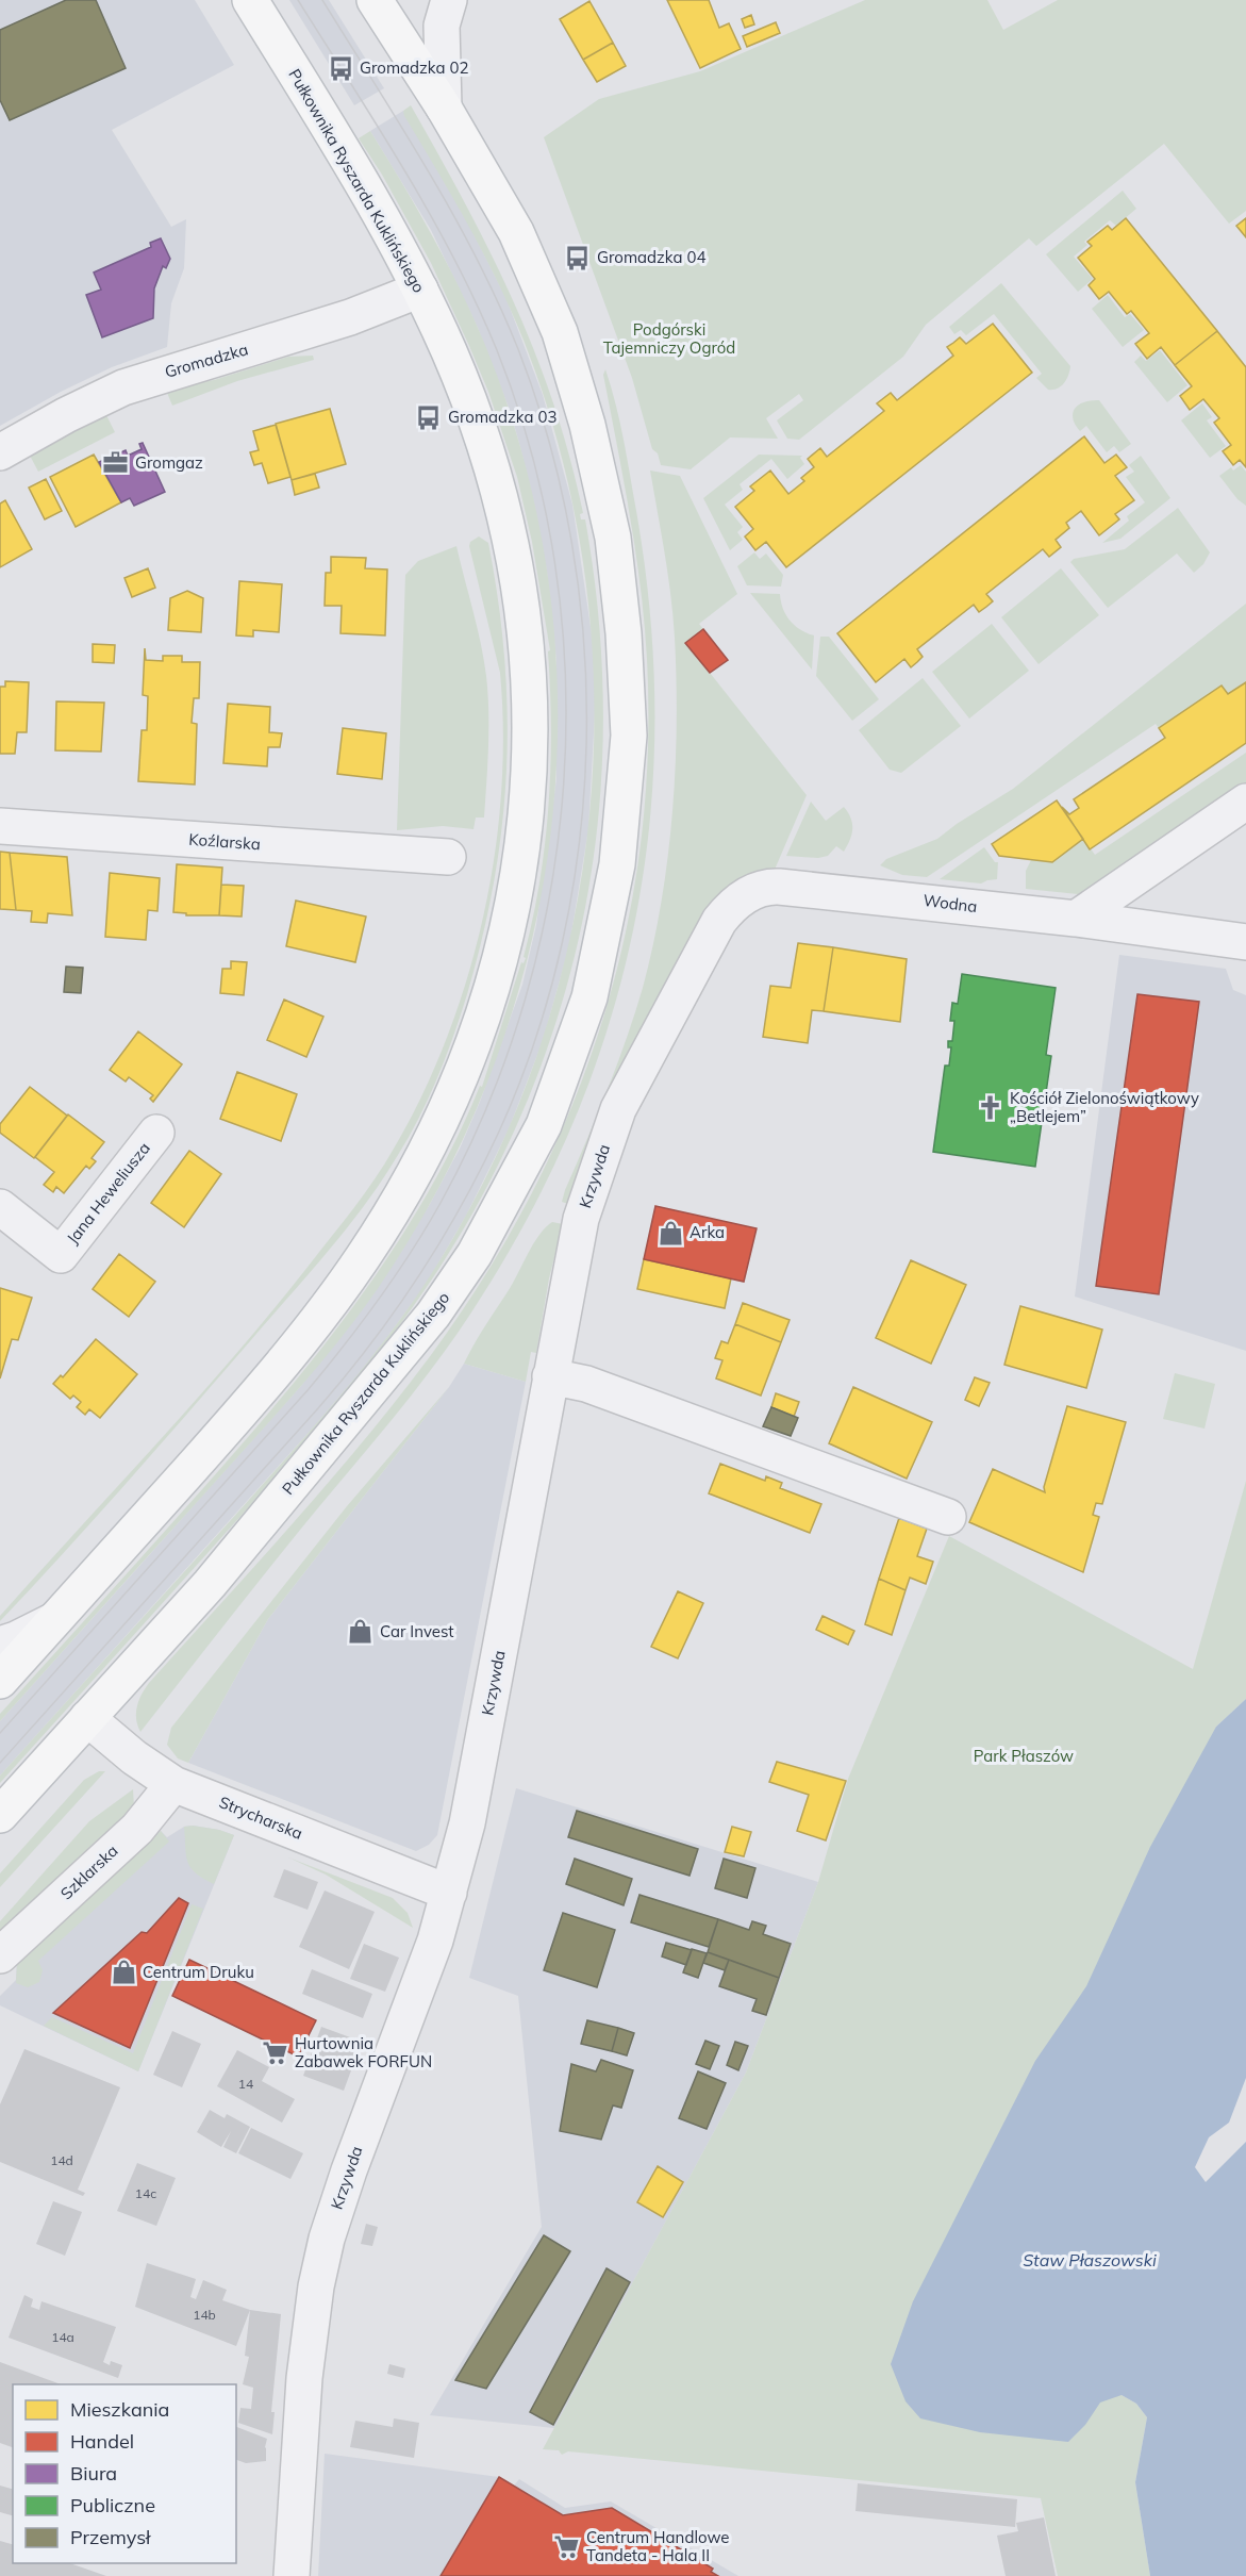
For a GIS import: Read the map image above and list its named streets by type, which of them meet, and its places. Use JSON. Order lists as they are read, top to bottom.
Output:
{
  "streets": {
    "main road": ["Pułkownika Ryszarda Kuklińskiego"],
    "street": [
      "Gromadzka",
      "Koźlarska",
      "Wodna",
      "Krzywda",
      "Jana Heweliusza",
      "Strycharska",
      "Szklarska"
    ]
  },
  "crossings": [
    ["Pułkownika Ryszarda Kuklińskiego", "Gromadzka"],
    ["Pułkownika Ryszarda Kuklińskiego", "Strycharska"],
    ["Wodna", "Krzywda"],
    ["Krzywda", "Strycharska"],
    ["Strycharska", "Szklarska"]
  ],
  "water": ["Staw Płaszowski"],
  "parks": ["Podgórski Tajemniczy Ogród", "Park Płaszów"],
  "places": {
    "bus stop": ["Gromadzka 02", "Gromadzka 04", "Gromadzka 03"],
    "office": ["Gromgaz"],
    "church": ["Kościół Zielonoświątkowy „Betlejem”"],
    "shop": ["Arka", "Car Invest", "Centrum Druku"],
    "supermarket": ["Hurtownia Zabawek FORFUN", "Centrum Handlowe Tandeta - Hala II"]
  },
  "house_numbers": [
    "14",
    "14d",
    "14c",
    "14b",
    "14a"
  ],
  "legend": [
    "Mieszkania",
    "Handel",
    "Biura",
    "Publiczne",
    "Przemysł"
  ]
}
